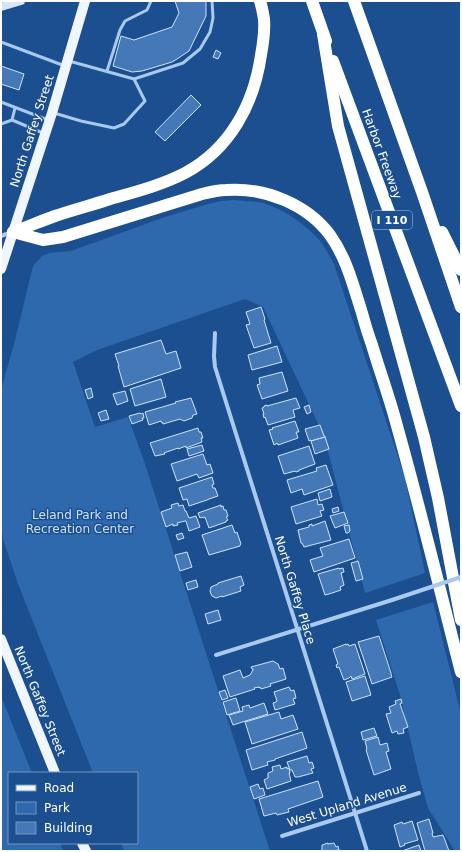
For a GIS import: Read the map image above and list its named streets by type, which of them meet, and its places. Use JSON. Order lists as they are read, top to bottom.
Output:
{
  "streets": {
    "highway": ["Harbor Freeway", "I 110"],
    "main road": ["North Gaffey Street"],
    "street": ["North Gaffey Place", "West Upland Avenue"]
  },
  "crossings": [
    ["North Gaffey Place", "West Upland Avenue"]
  ],
  "parks": ["Leland Park and Recreation Center"],
  "legend": ["Road", "Park", "Building"]
}
